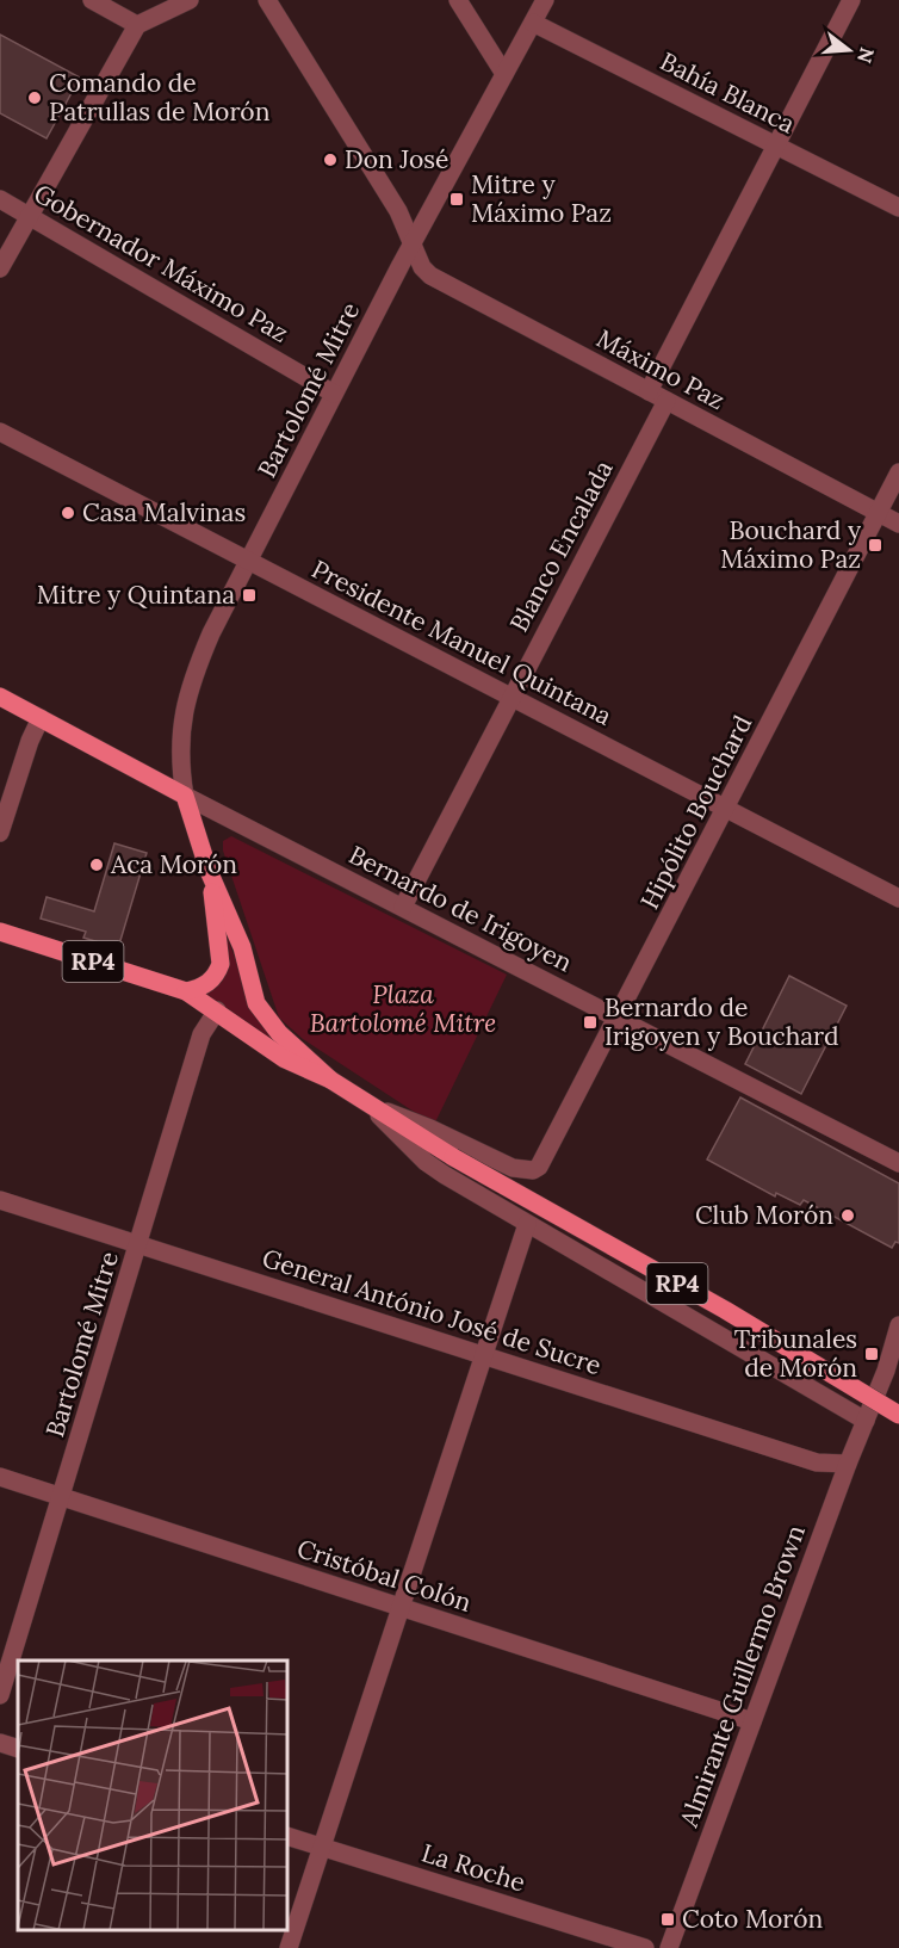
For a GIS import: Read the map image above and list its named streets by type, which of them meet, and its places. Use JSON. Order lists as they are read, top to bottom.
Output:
{
  "streets": {
    "main road": ["Bartolomé Mitre", "Bernardo de Irigoyen", "RP4"],
    "street": [
      "Bahía Blanca",
      "Gobernador Máximo Paz",
      "Máximo Paz",
      "Blanco Encalada",
      "Presidente Manuel Quintana",
      "Hipólito Bouchard",
      "General António José de Sucre",
      "Cristóbal Colón",
      "Almirante Guillermo Brown",
      "La Roche"
    ]
  },
  "crossings": [
    ["Bahía Blanca", "Bartolomé Mitre"],
    ["Gobernador Máximo Paz", "Bartolomé Mitre"],
    ["Máximo Paz", "Bartolomé Mitre"],
    ["Máximo Paz", "Blanco Encalada"],
    ["Máximo Paz", "Hipólito Bouchard"],
    ["Bartolomé Mitre", "Presidente Manuel Quintana"],
    ["Bartolomé Mitre", "Bernardo de Irigoyen"],
    ["Bartolomé Mitre", "RP4"],
    ["Bartolomé Mitre", "General António José de Sucre"],
    ["Bartolomé Mitre", "Cristóbal Colón"],
    ["Blanco Encalada", "Presidente Manuel Quintana"],
    ["Blanco Encalada", "Bernardo de Irigoyen"],
    ["Presidente Manuel Quintana", "Hipólito Bouchard"],
    ["Hipólito Bouchard", "Bernardo de Irigoyen"],
    ["Hipólito Bouchard", "RP4"],
    ["General António José de Sucre", "Almirante Guillermo Brown"],
    ["Cristóbal Colón", "Almirante Guillermo Brown"]
  ],
  "parks": ["Plaza Bartolomé Mitre"],
  "places": {
    "other": [
      "Comando de Patrullas de Morón",
      "Don José",
      "Casa Malvinas",
      "Aca Morón",
      "Club Morón"
    ],
    "transit": [
      "Mitre y Máximo Paz",
      "Bouchard y Máximo Paz",
      "Mitre y Quintana",
      "Bernardo de Irigoyen y Bouchard",
      "Tribunales de Morón",
      "Coto Morón"
    ]
  },
  "north": "right"
}
